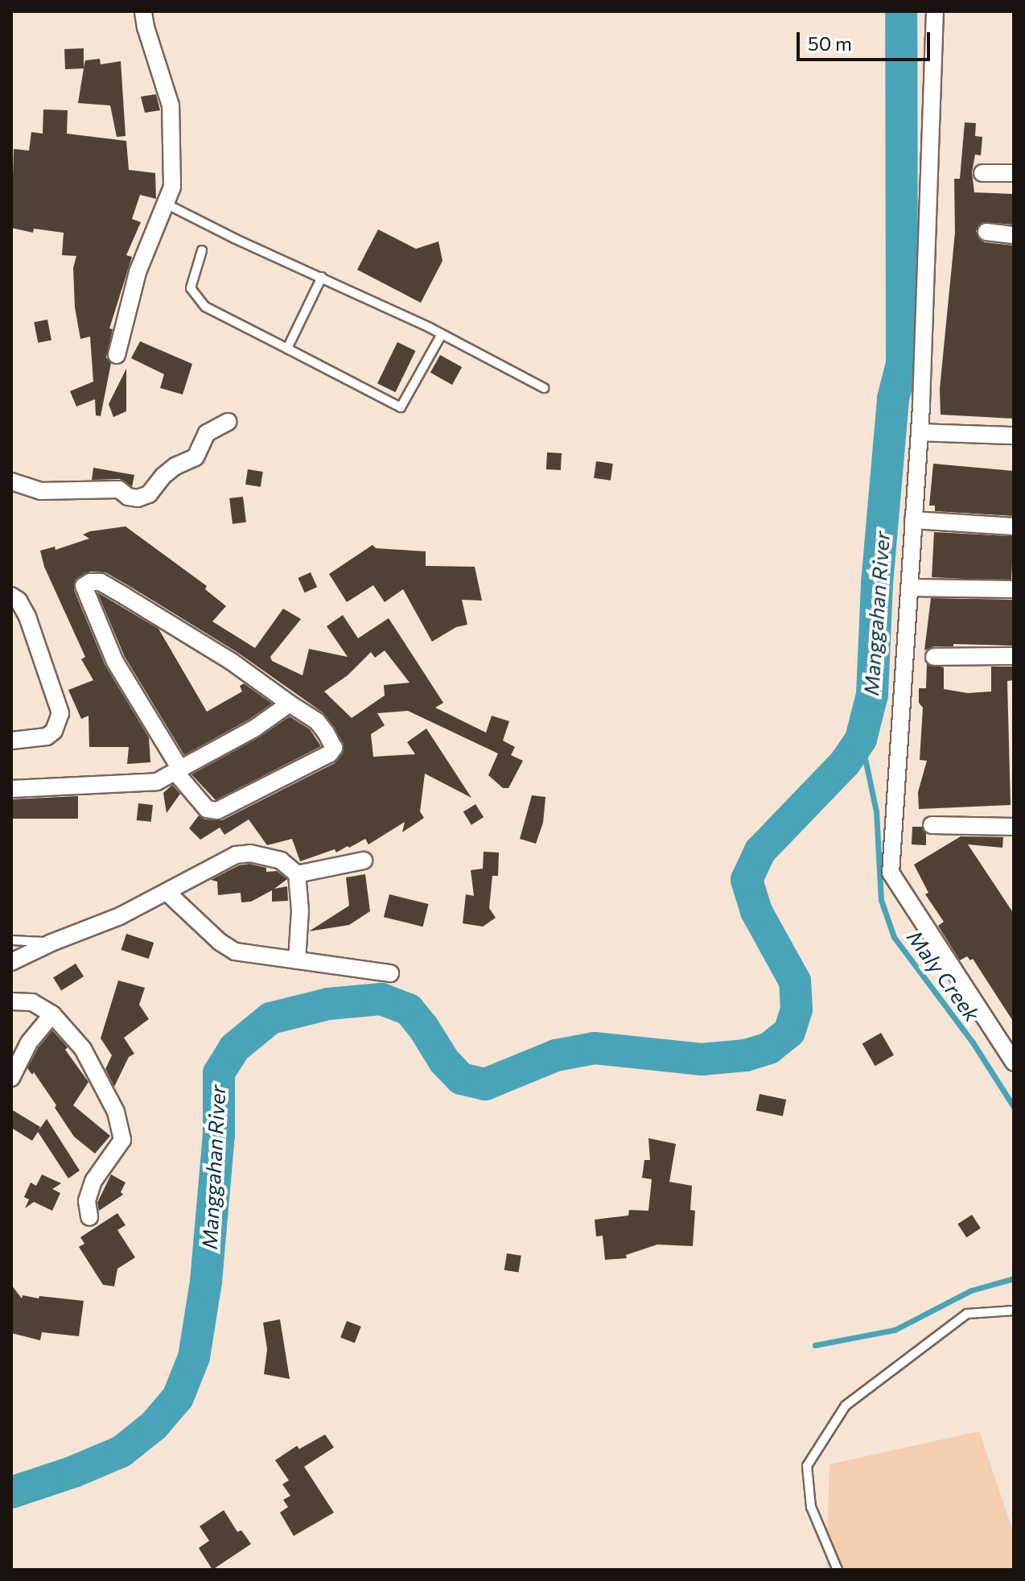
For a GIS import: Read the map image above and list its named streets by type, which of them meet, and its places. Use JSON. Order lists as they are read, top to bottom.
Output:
{
  "water": ["Manggahan River", "Maly Creek"],
  "scale_bar": "50 m"
}
